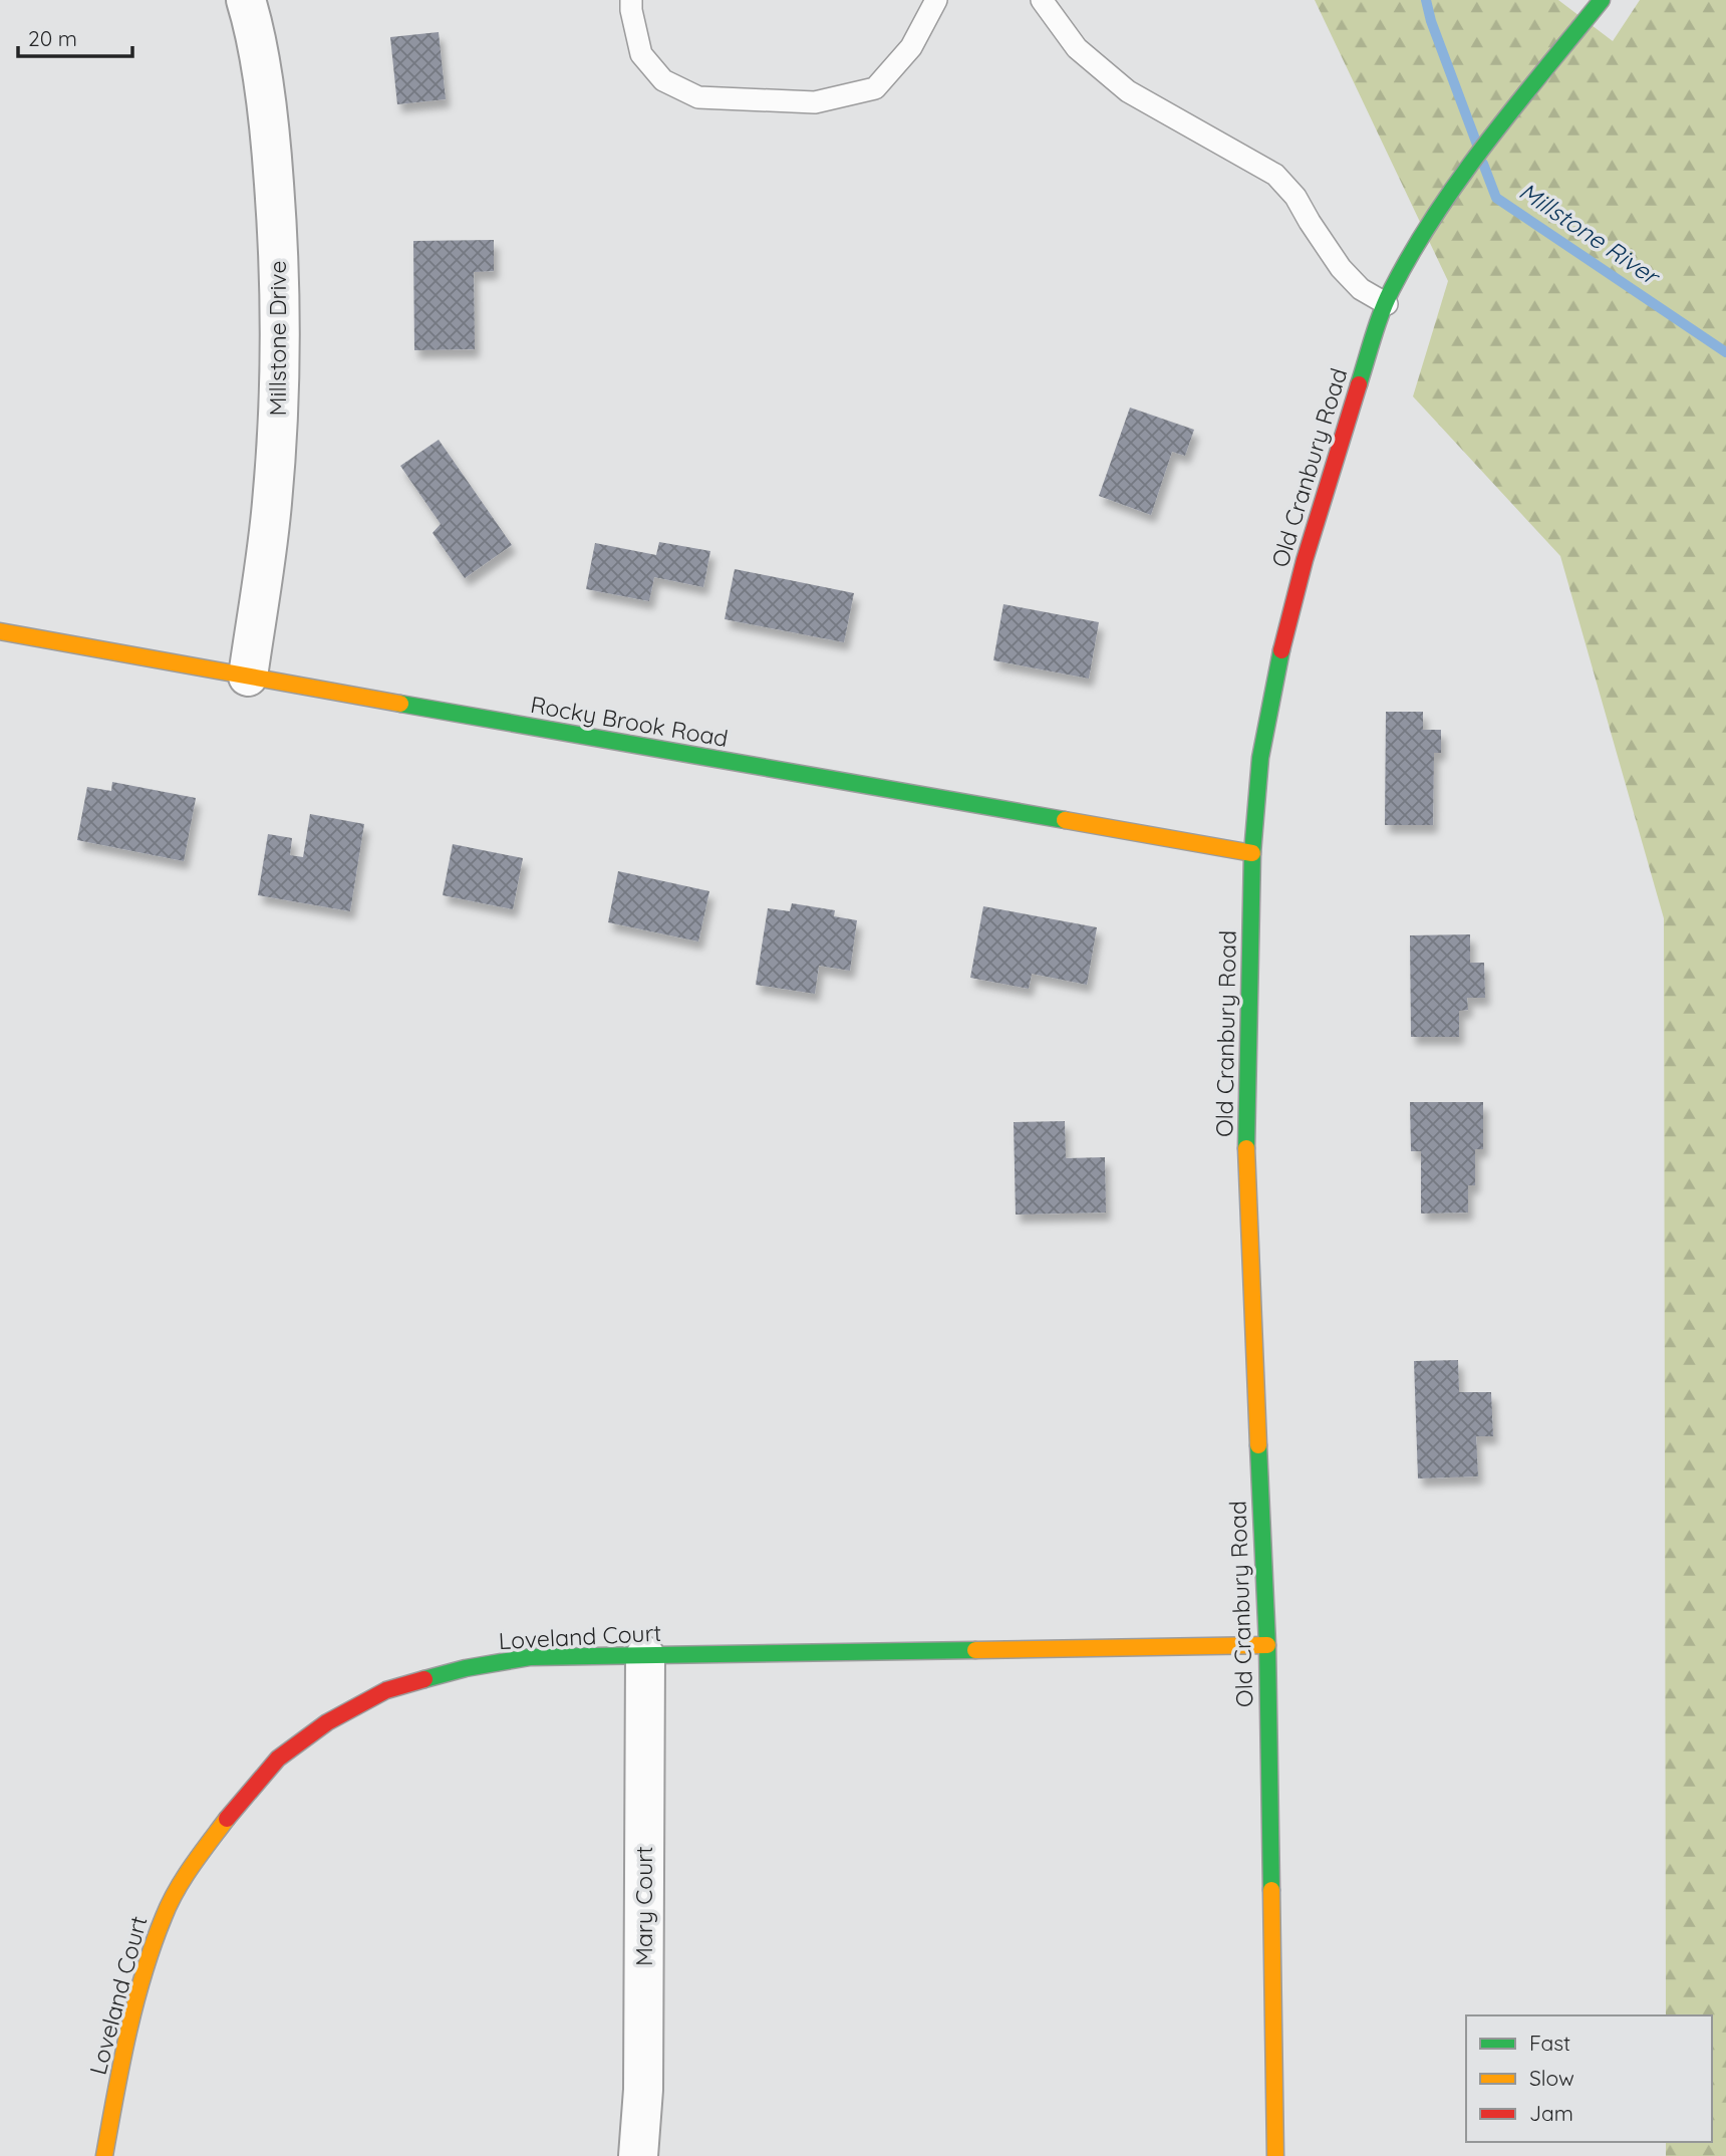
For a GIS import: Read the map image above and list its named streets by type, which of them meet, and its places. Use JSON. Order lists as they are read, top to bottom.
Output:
{
  "streets": {
    "street": [
      "Millstone Drive",
      "Old Cranbury Road",
      "Rocky Brook Road",
      "Loveland Court",
      "Mary Court"
    ]
  },
  "crossings": [
    ["Millstone Drive", "Rocky Brook Road"],
    ["Old Cranbury Road", "Rocky Brook Road"],
    ["Old Cranbury Road", "Loveland Court"],
    ["Loveland Court", "Mary Court"]
  ],
  "water": ["Millstone River"],
  "legend": ["Fast", "Slow", "Jam"],
  "scale_bar": "20 m"
}
